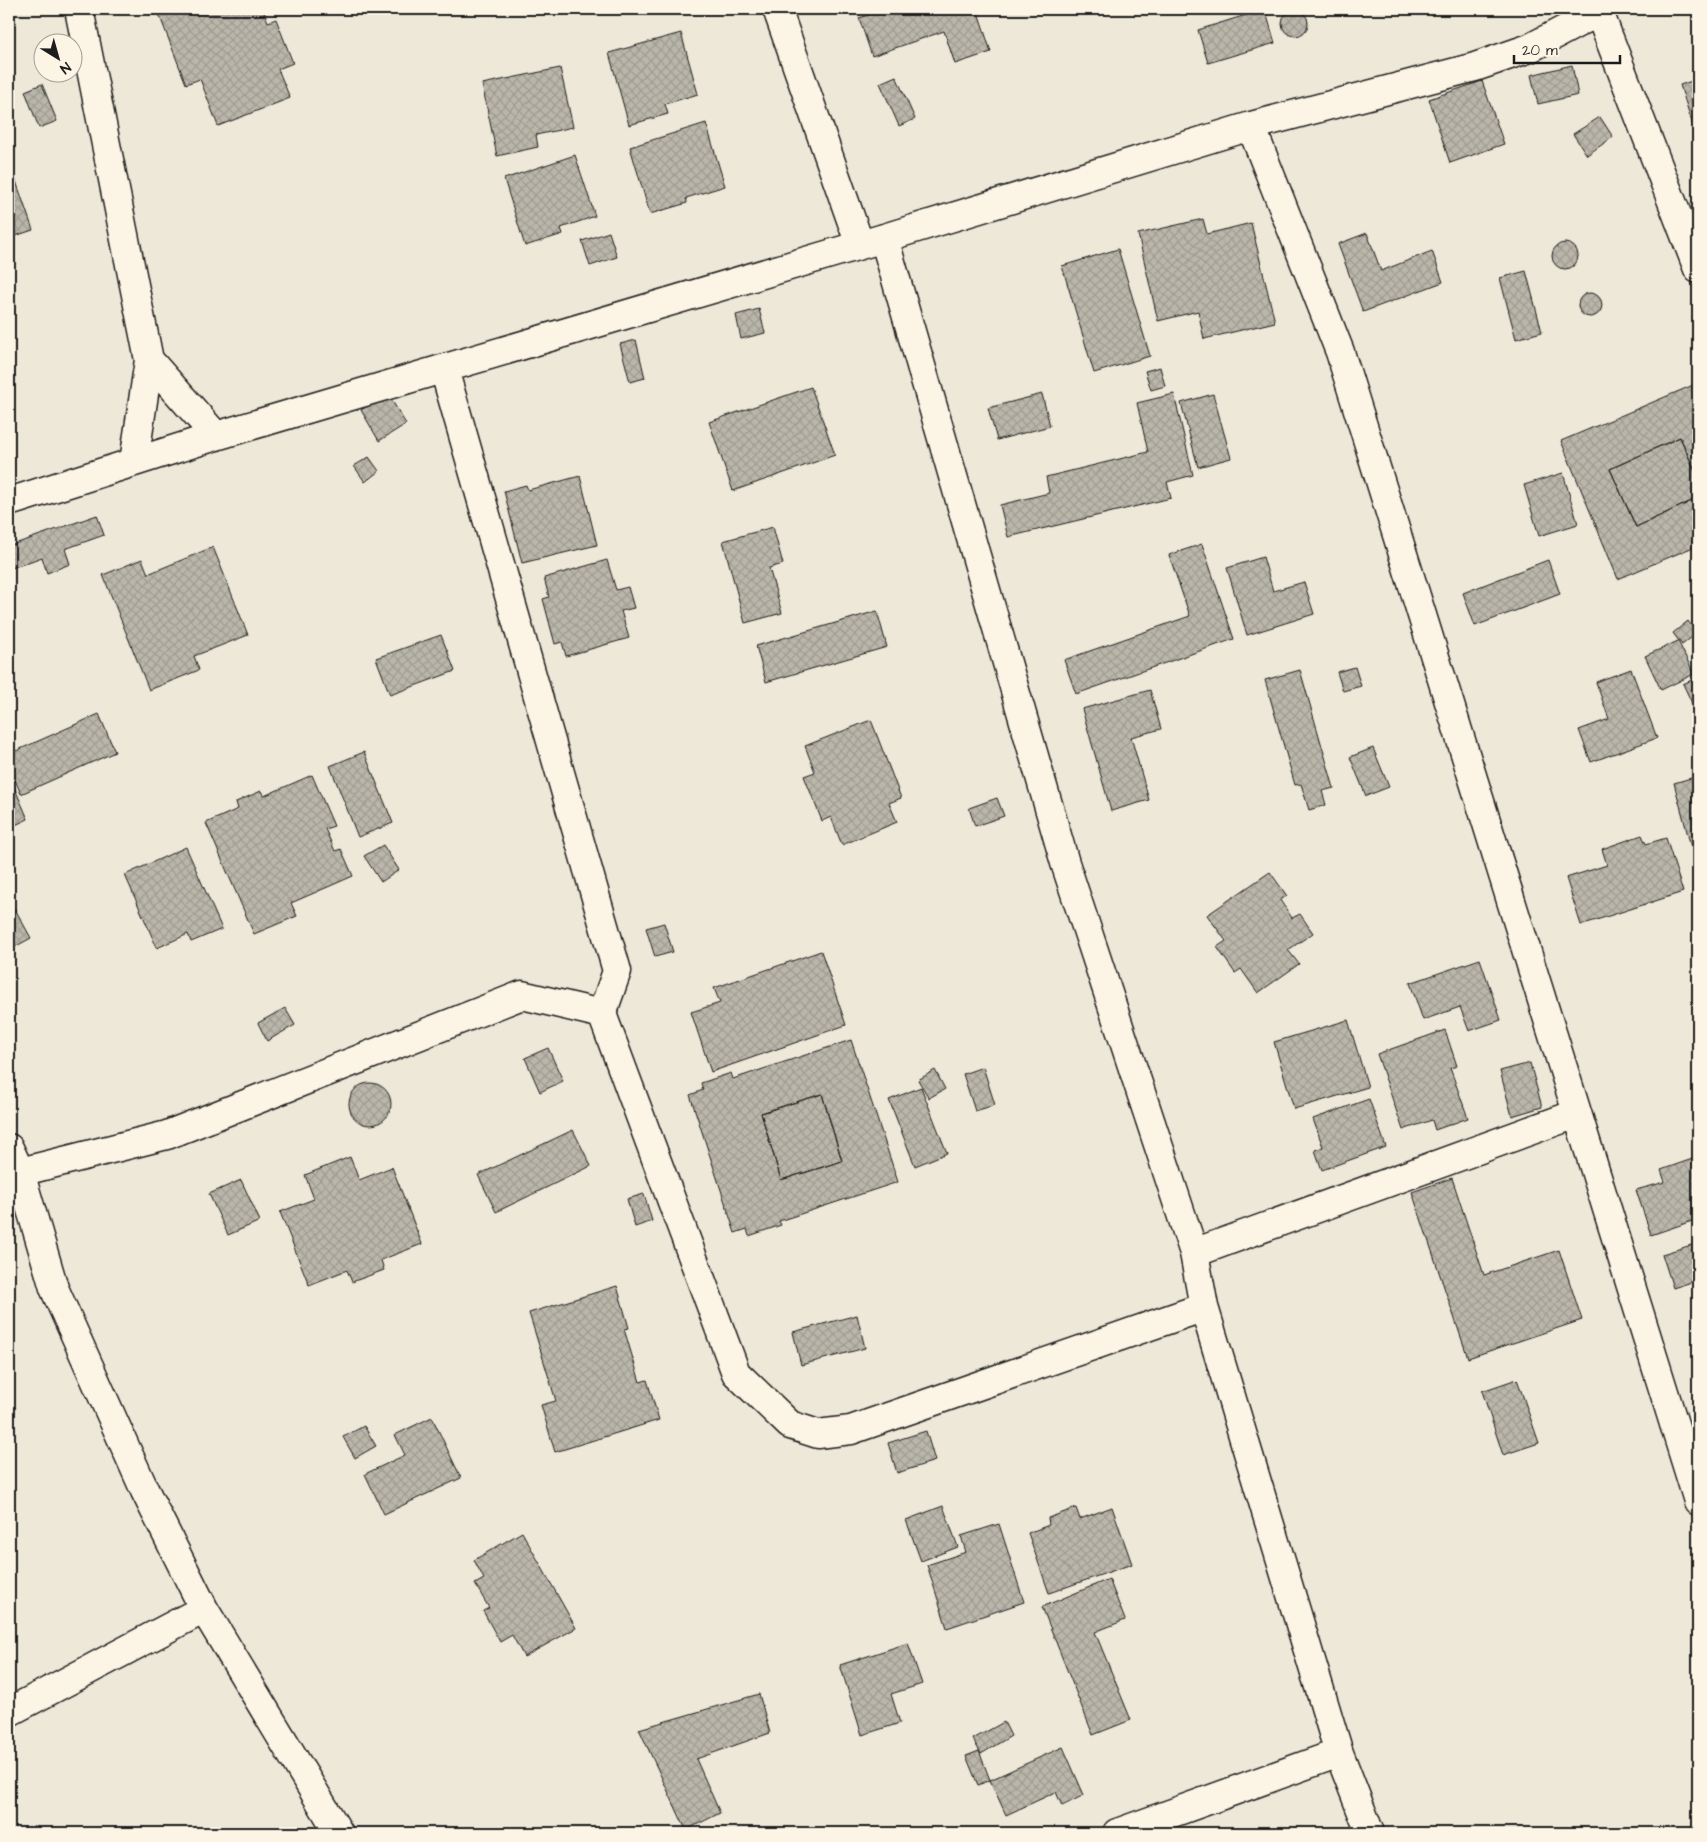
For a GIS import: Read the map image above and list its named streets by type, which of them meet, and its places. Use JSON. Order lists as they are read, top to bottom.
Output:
{
  "scale_bar": "20 m",
  "north": "bottom right"
}
